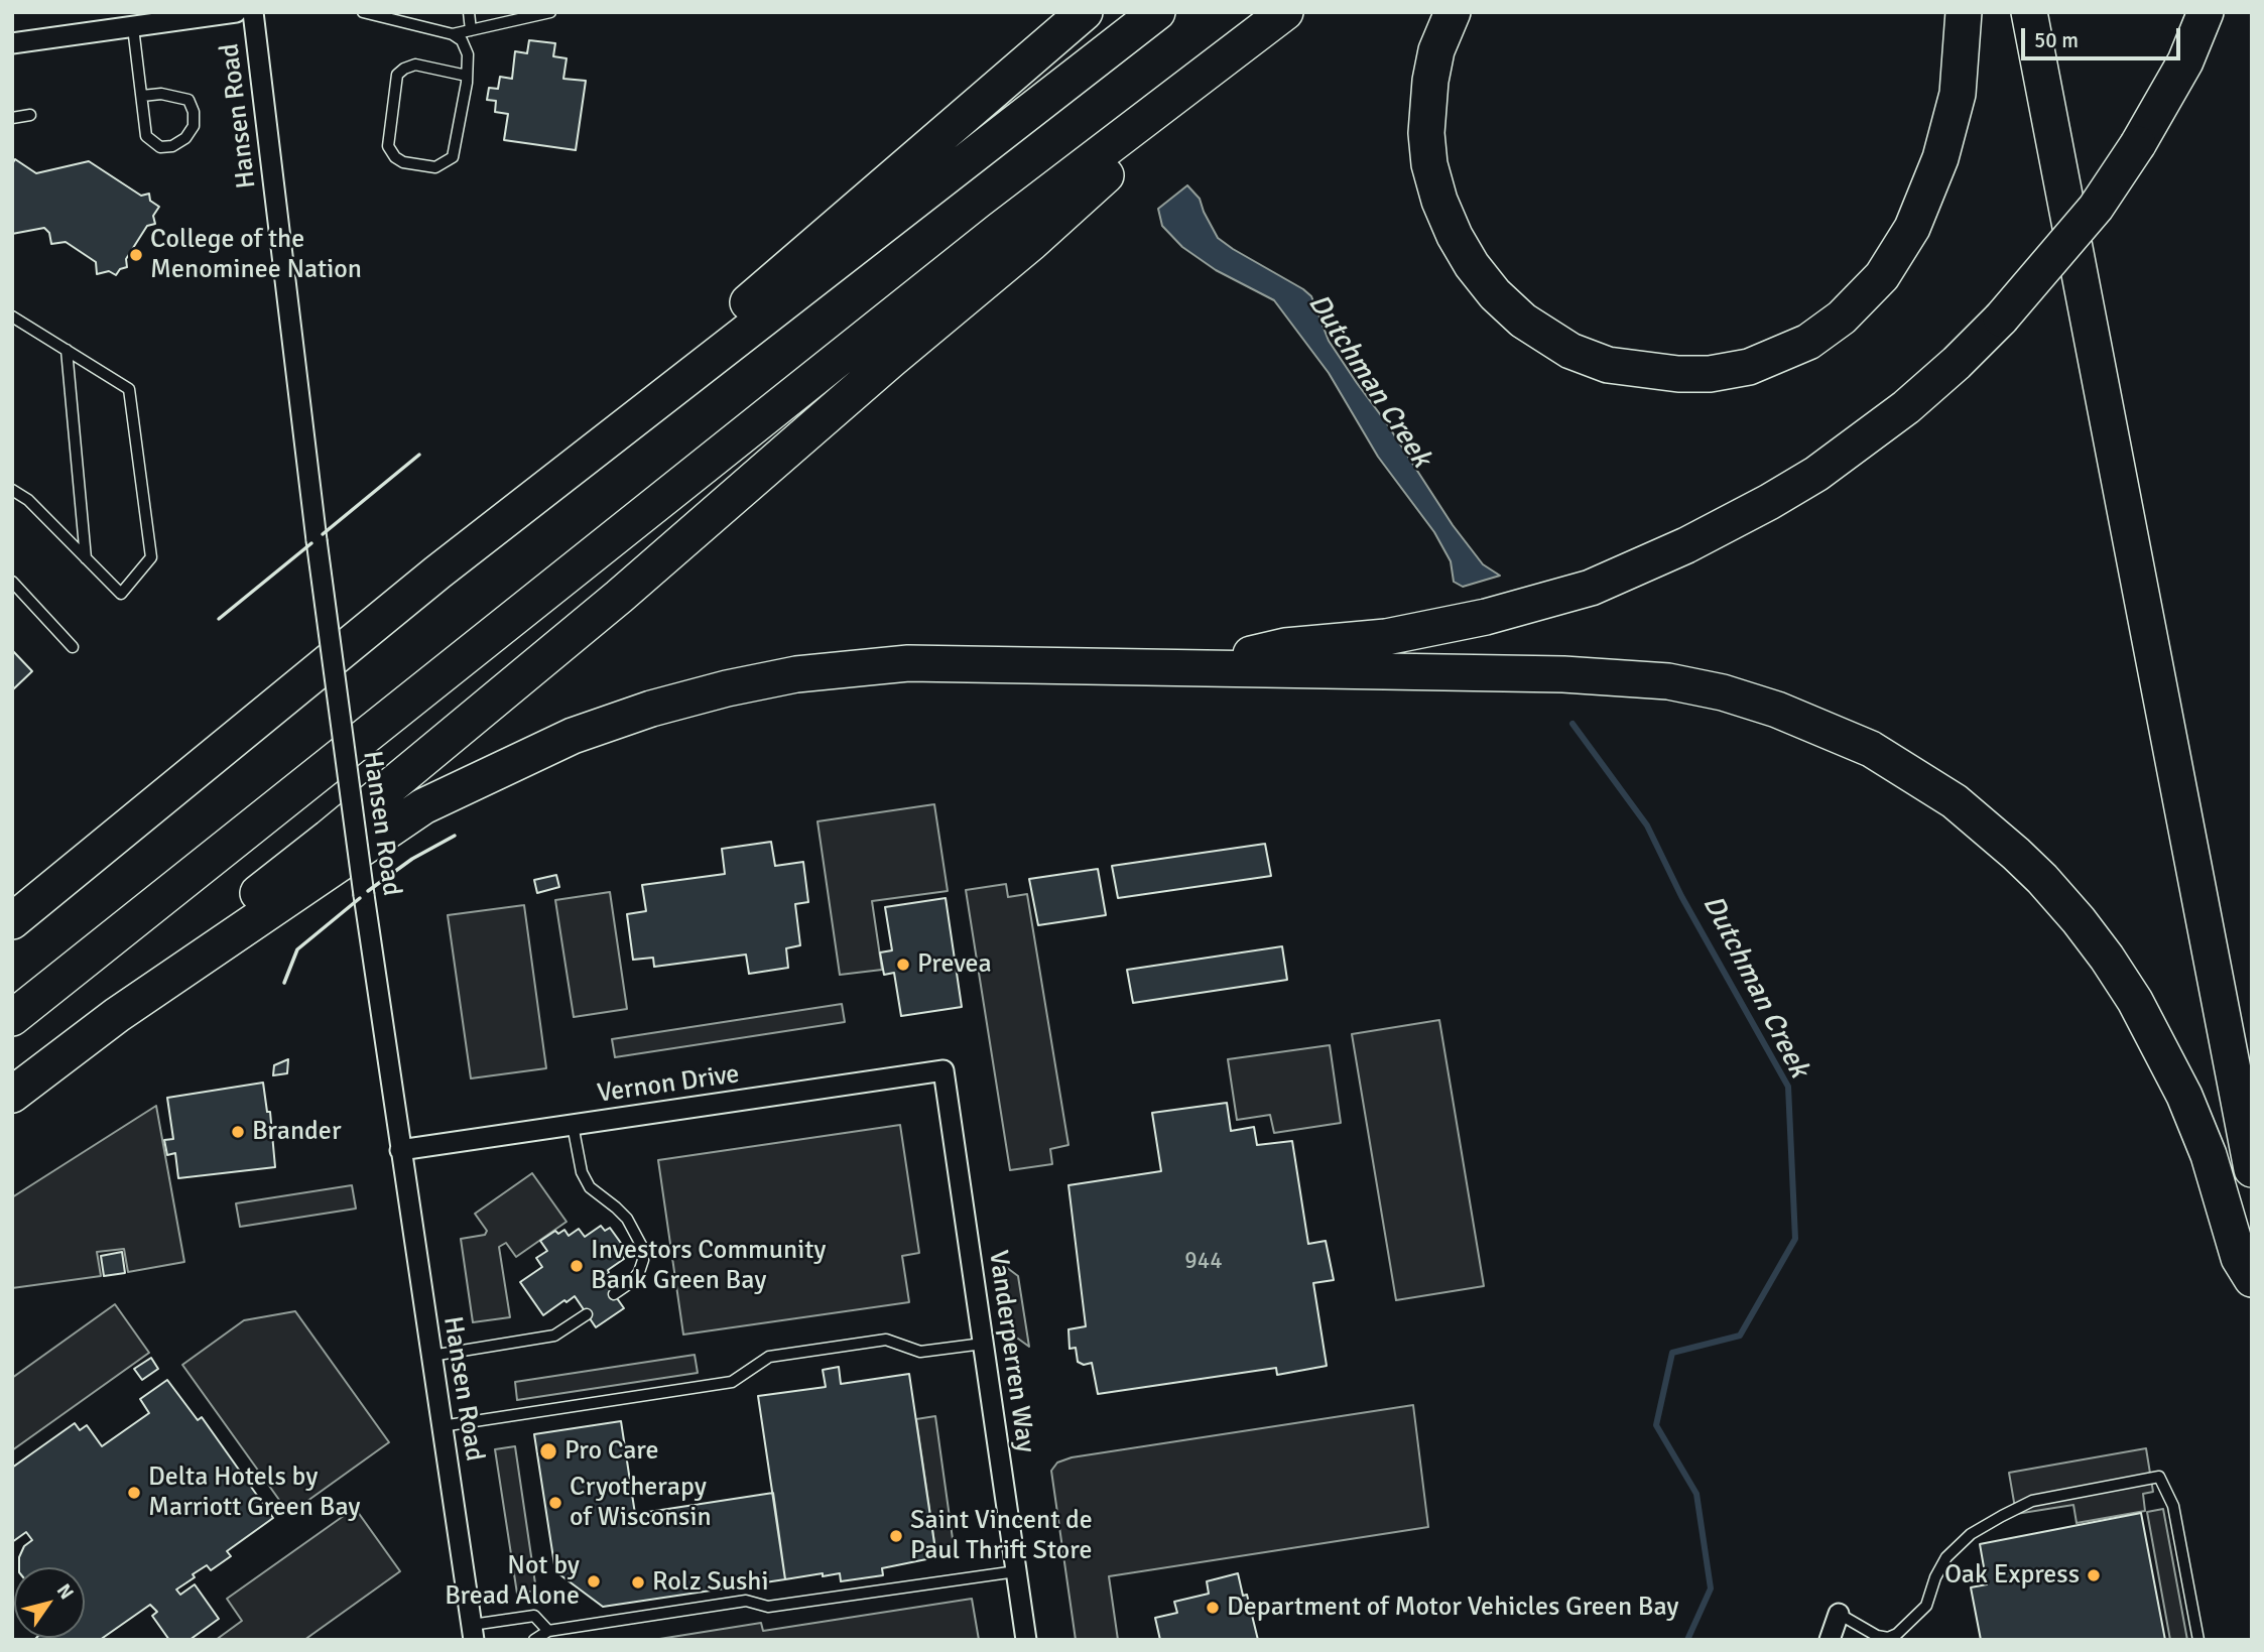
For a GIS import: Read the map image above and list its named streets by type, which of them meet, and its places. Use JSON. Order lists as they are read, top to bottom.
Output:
{
  "streets": {
    "street": ["Hansen Road", "Vernon Drive", "Vanderperren Way"]
  },
  "crossings": [
    ["Hansen Road", "Vernon Drive"],
    ["Vernon Drive", "Vanderperren Way"]
  ],
  "water": ["Dutchman Creek"],
  "places": [
    "College of the Menominee Nation",
    "Prevea",
    "Brander",
    "Investors Community Bank Green Bay",
    "Pro Care",
    "Delta Hotels by Marriott Green Bay",
    "Cryotherapy of Wisconsin",
    "Saint Vincent de Paul Thrift Store",
    "Oak Express",
    "Not by Bread Alone",
    "Rolz Sushi",
    "Department of Motor Vehicles Green Bay"
  ],
  "house_numbers": ["944"],
  "scale_bar": "50 m",
  "north": "top right"
}
